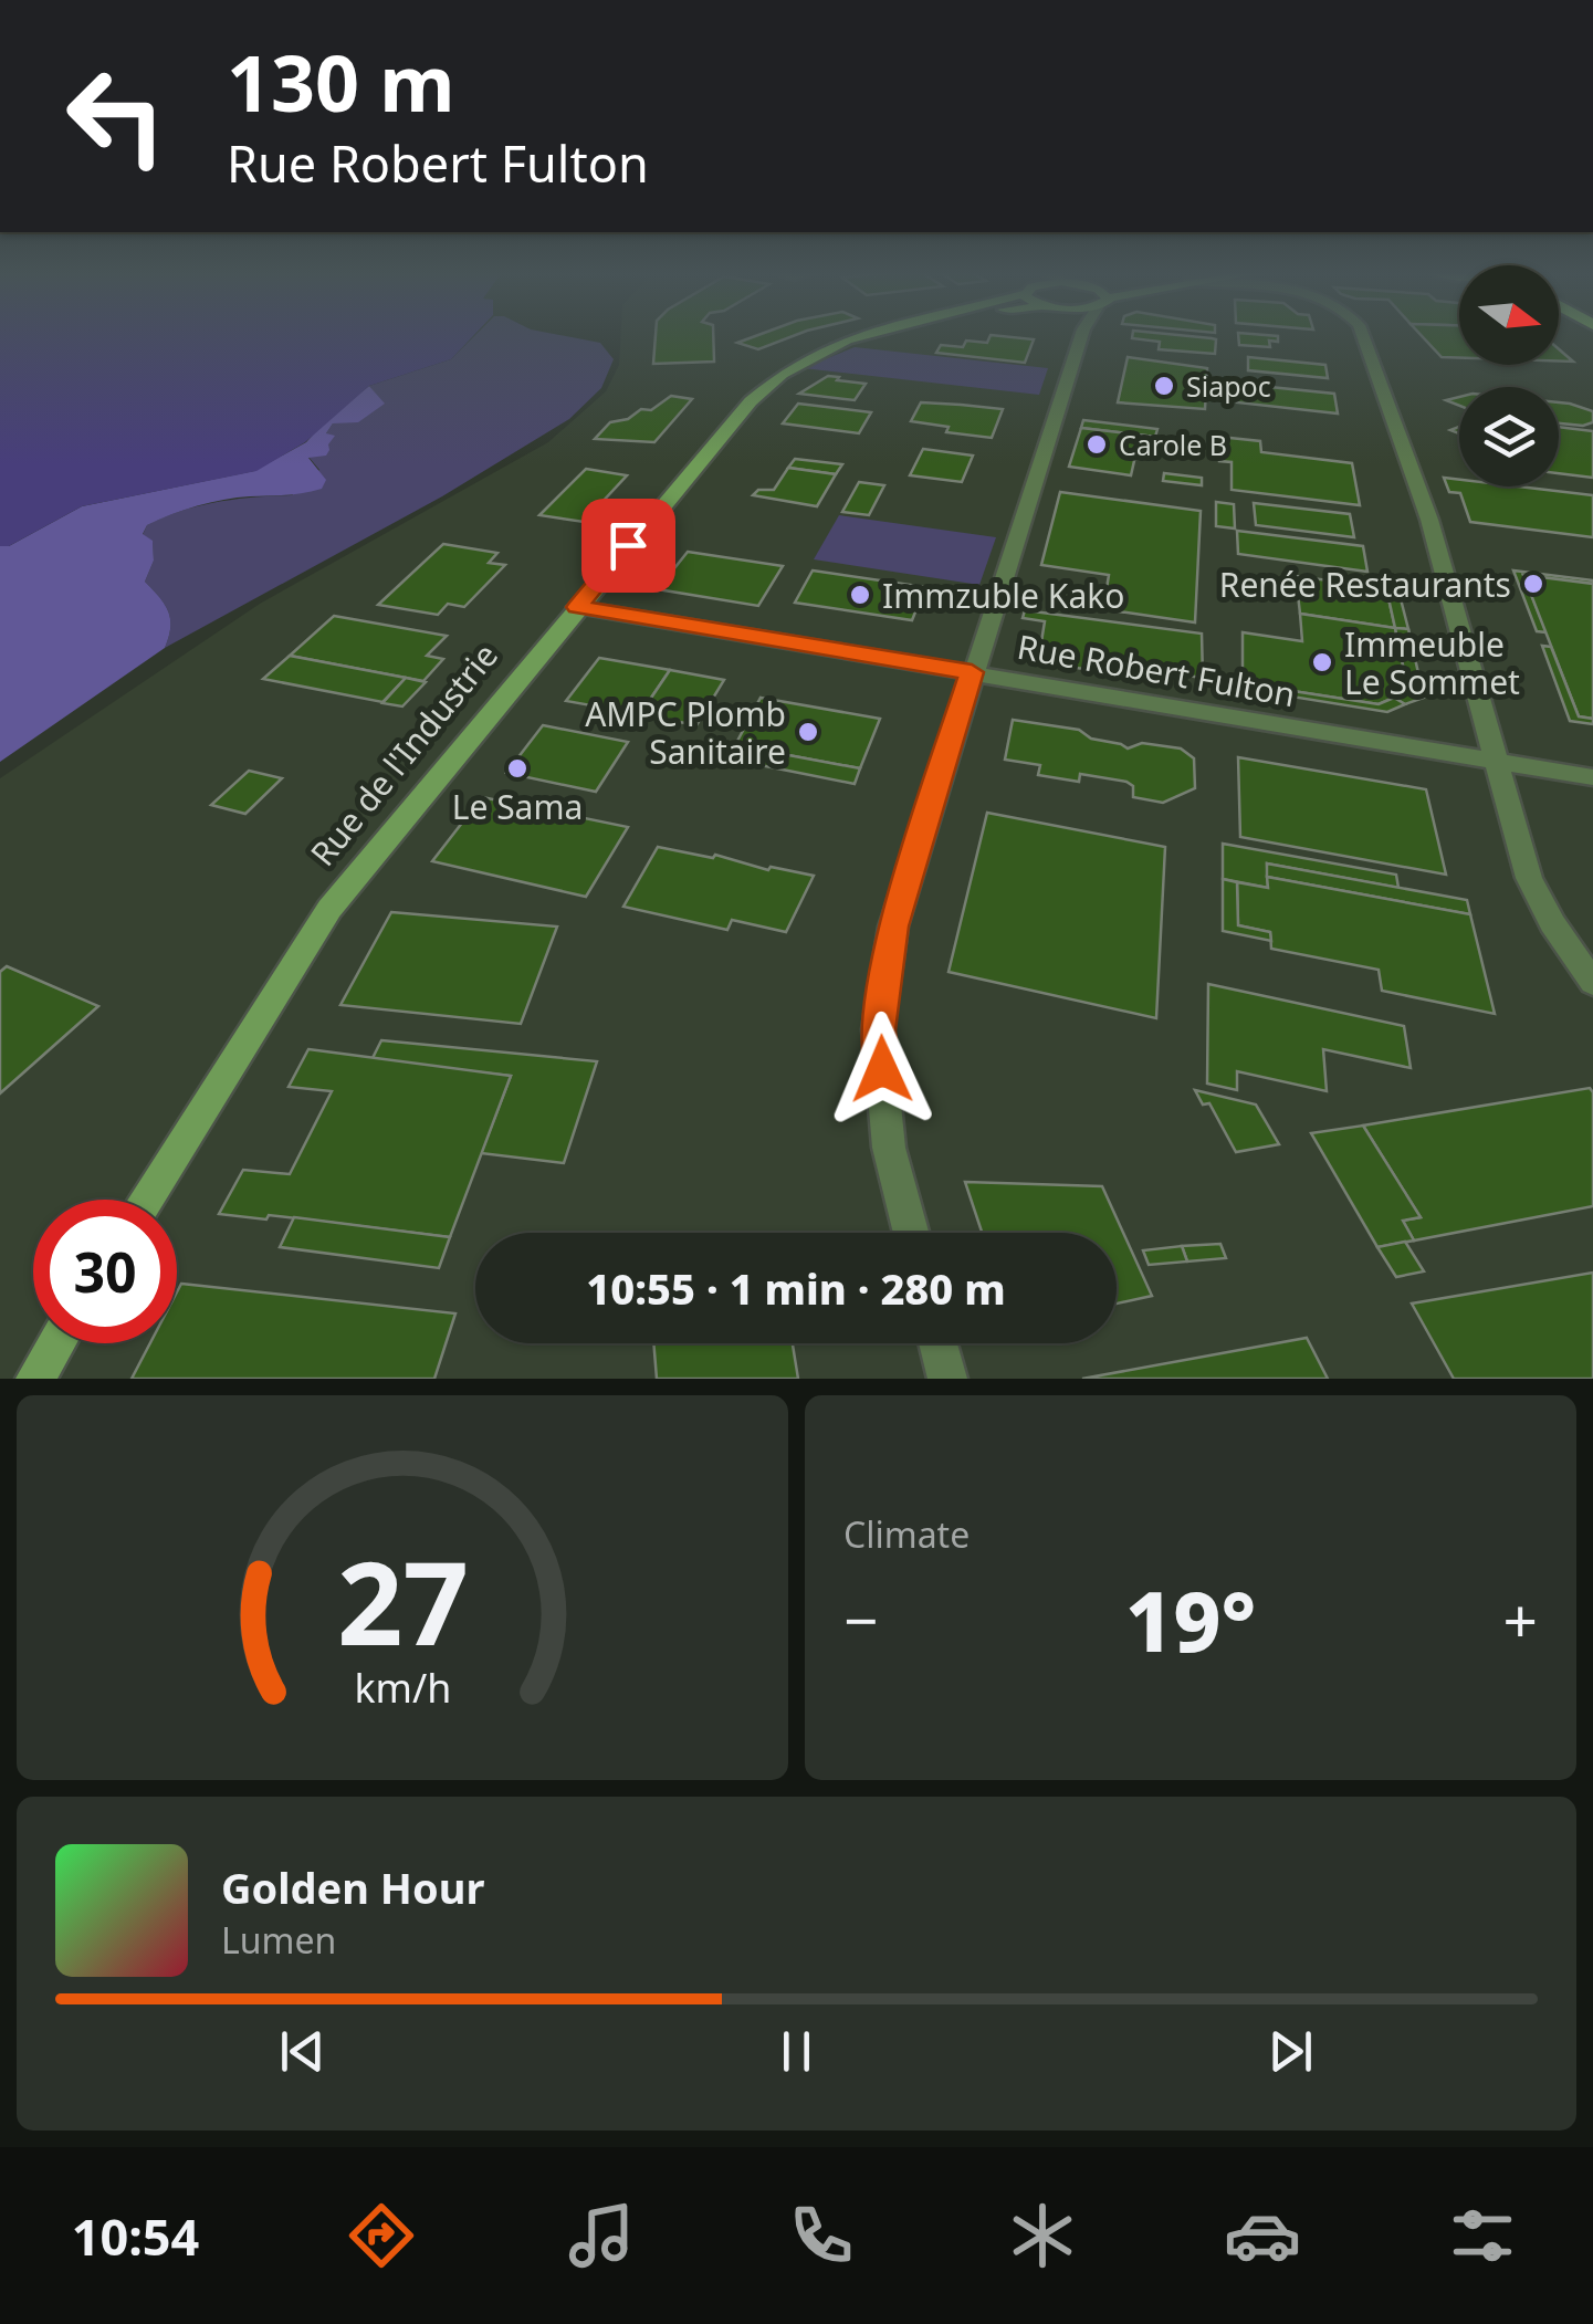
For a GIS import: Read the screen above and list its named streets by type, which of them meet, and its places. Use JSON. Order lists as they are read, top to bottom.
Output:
{
  "streets": {
    "main road": ["Rue de l'Industrie"],
    "street": ["Rue Robert Fulton"]
  },
  "crossings": [
    ["Rue Robert Fulton", "Rue de l'Industrie"]
  ],
  "places": [
    "Siapoc",
    "Carole B",
    "Renée Restaurants",
    "Immzuble Kako",
    "Immeuble Le Sommet",
    "AMPC Plomb Sanitaire",
    "Le Sama"
  ],
  "north": "right",
  "page": {
    "turn": ["130 m", "Rue Robert Fulton"],
    "limit": "30",
    "trip": "10:55 · 1 min · 280 m",
    "tile": "Climate",
    "heat": ["−", "19°", "+"],
    "song": ["Golden Hour", "Lumen"],
    "tabs": "10:54",
    "gauge": ["27", "km/h"]
  }
}
